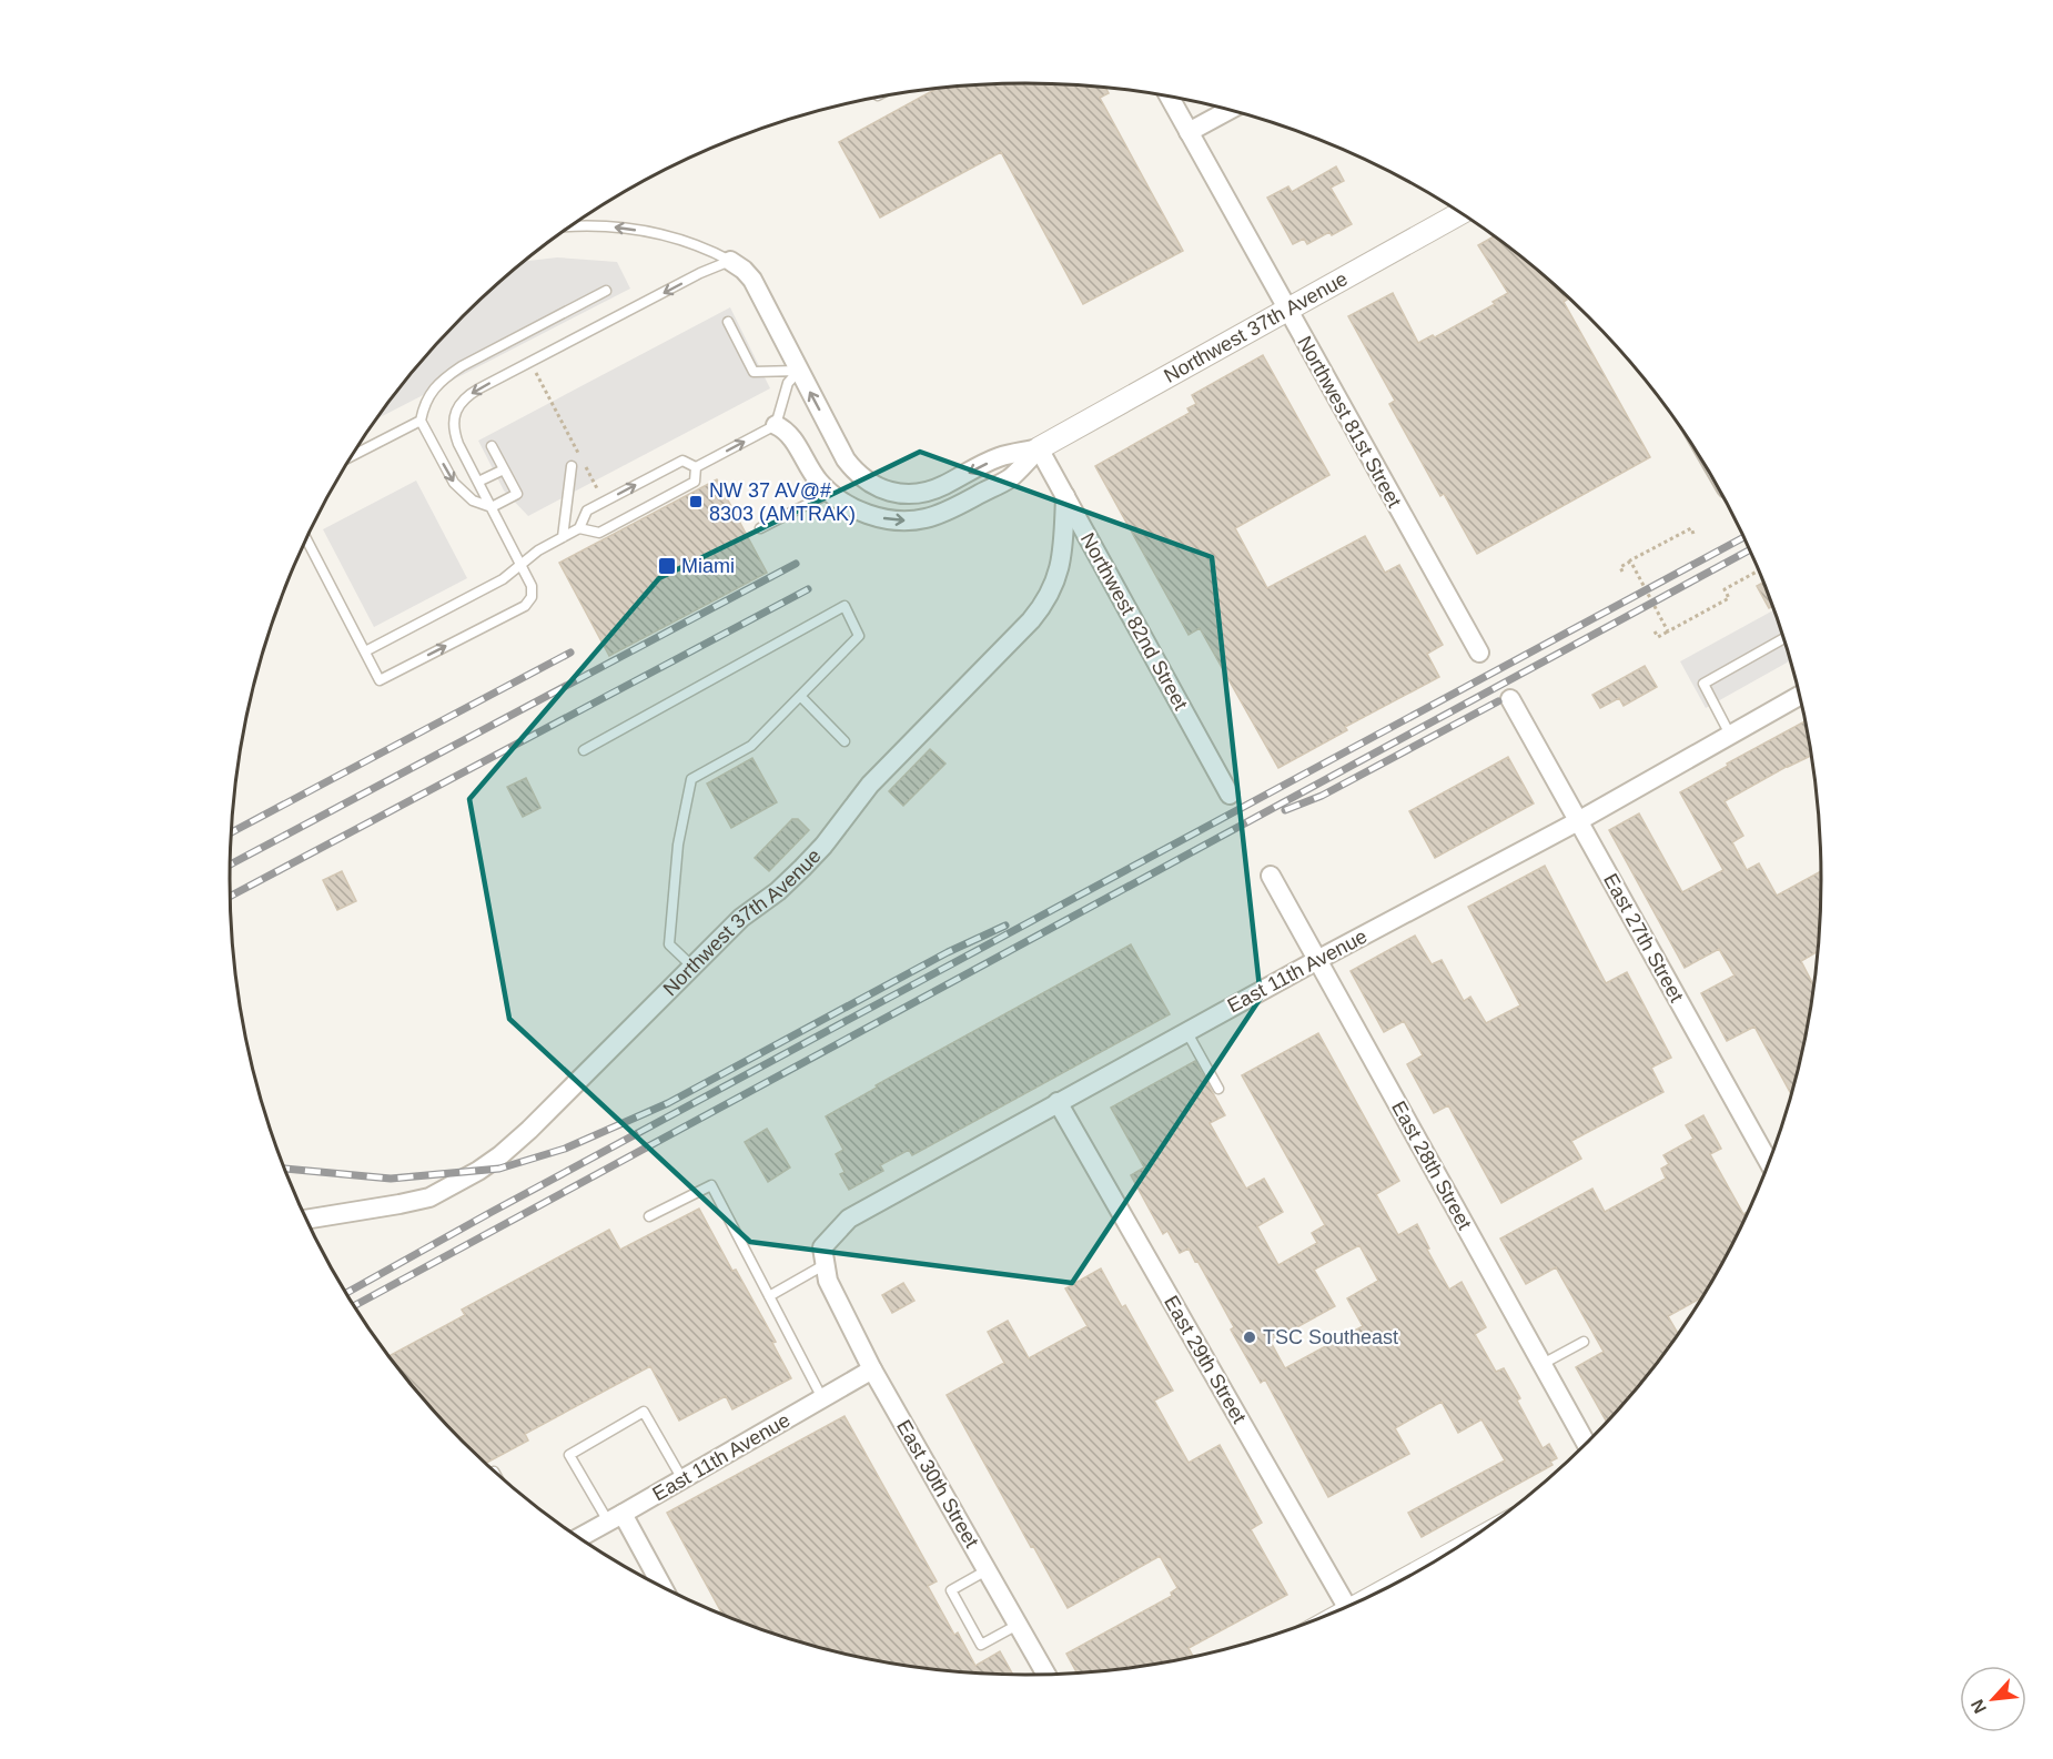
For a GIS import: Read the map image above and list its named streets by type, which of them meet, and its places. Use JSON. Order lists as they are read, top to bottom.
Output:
{
  "streets": {
    "street": [
      "Northwest 37th Avenue",
      "Northwest 81st Street",
      "Northwest 82nd Street",
      "East 27th Street",
      "East 11th Avenue",
      "East 28th Street",
      "East 29th Street",
      "East 30th Street"
    ]
  },
  "crossings": [
    ["Northwest 37th Avenue", "Northwest 81st Street"],
    ["Northwest 37th Avenue", "Northwest 82nd Street"],
    ["East 27th Street", "East 11th Avenue"],
    ["East 11th Avenue", "East 28th Street"],
    ["East 11th Avenue", "East 29th Street"],
    ["East 11th Avenue", "East 30th Street"]
  ],
  "places": {
    "transit": ["NW 37 AV@# 8303 (AMTRAK)", "Miami"],
    "other": ["TSC Southeast"]
  },
  "north": "bottom left"
}
